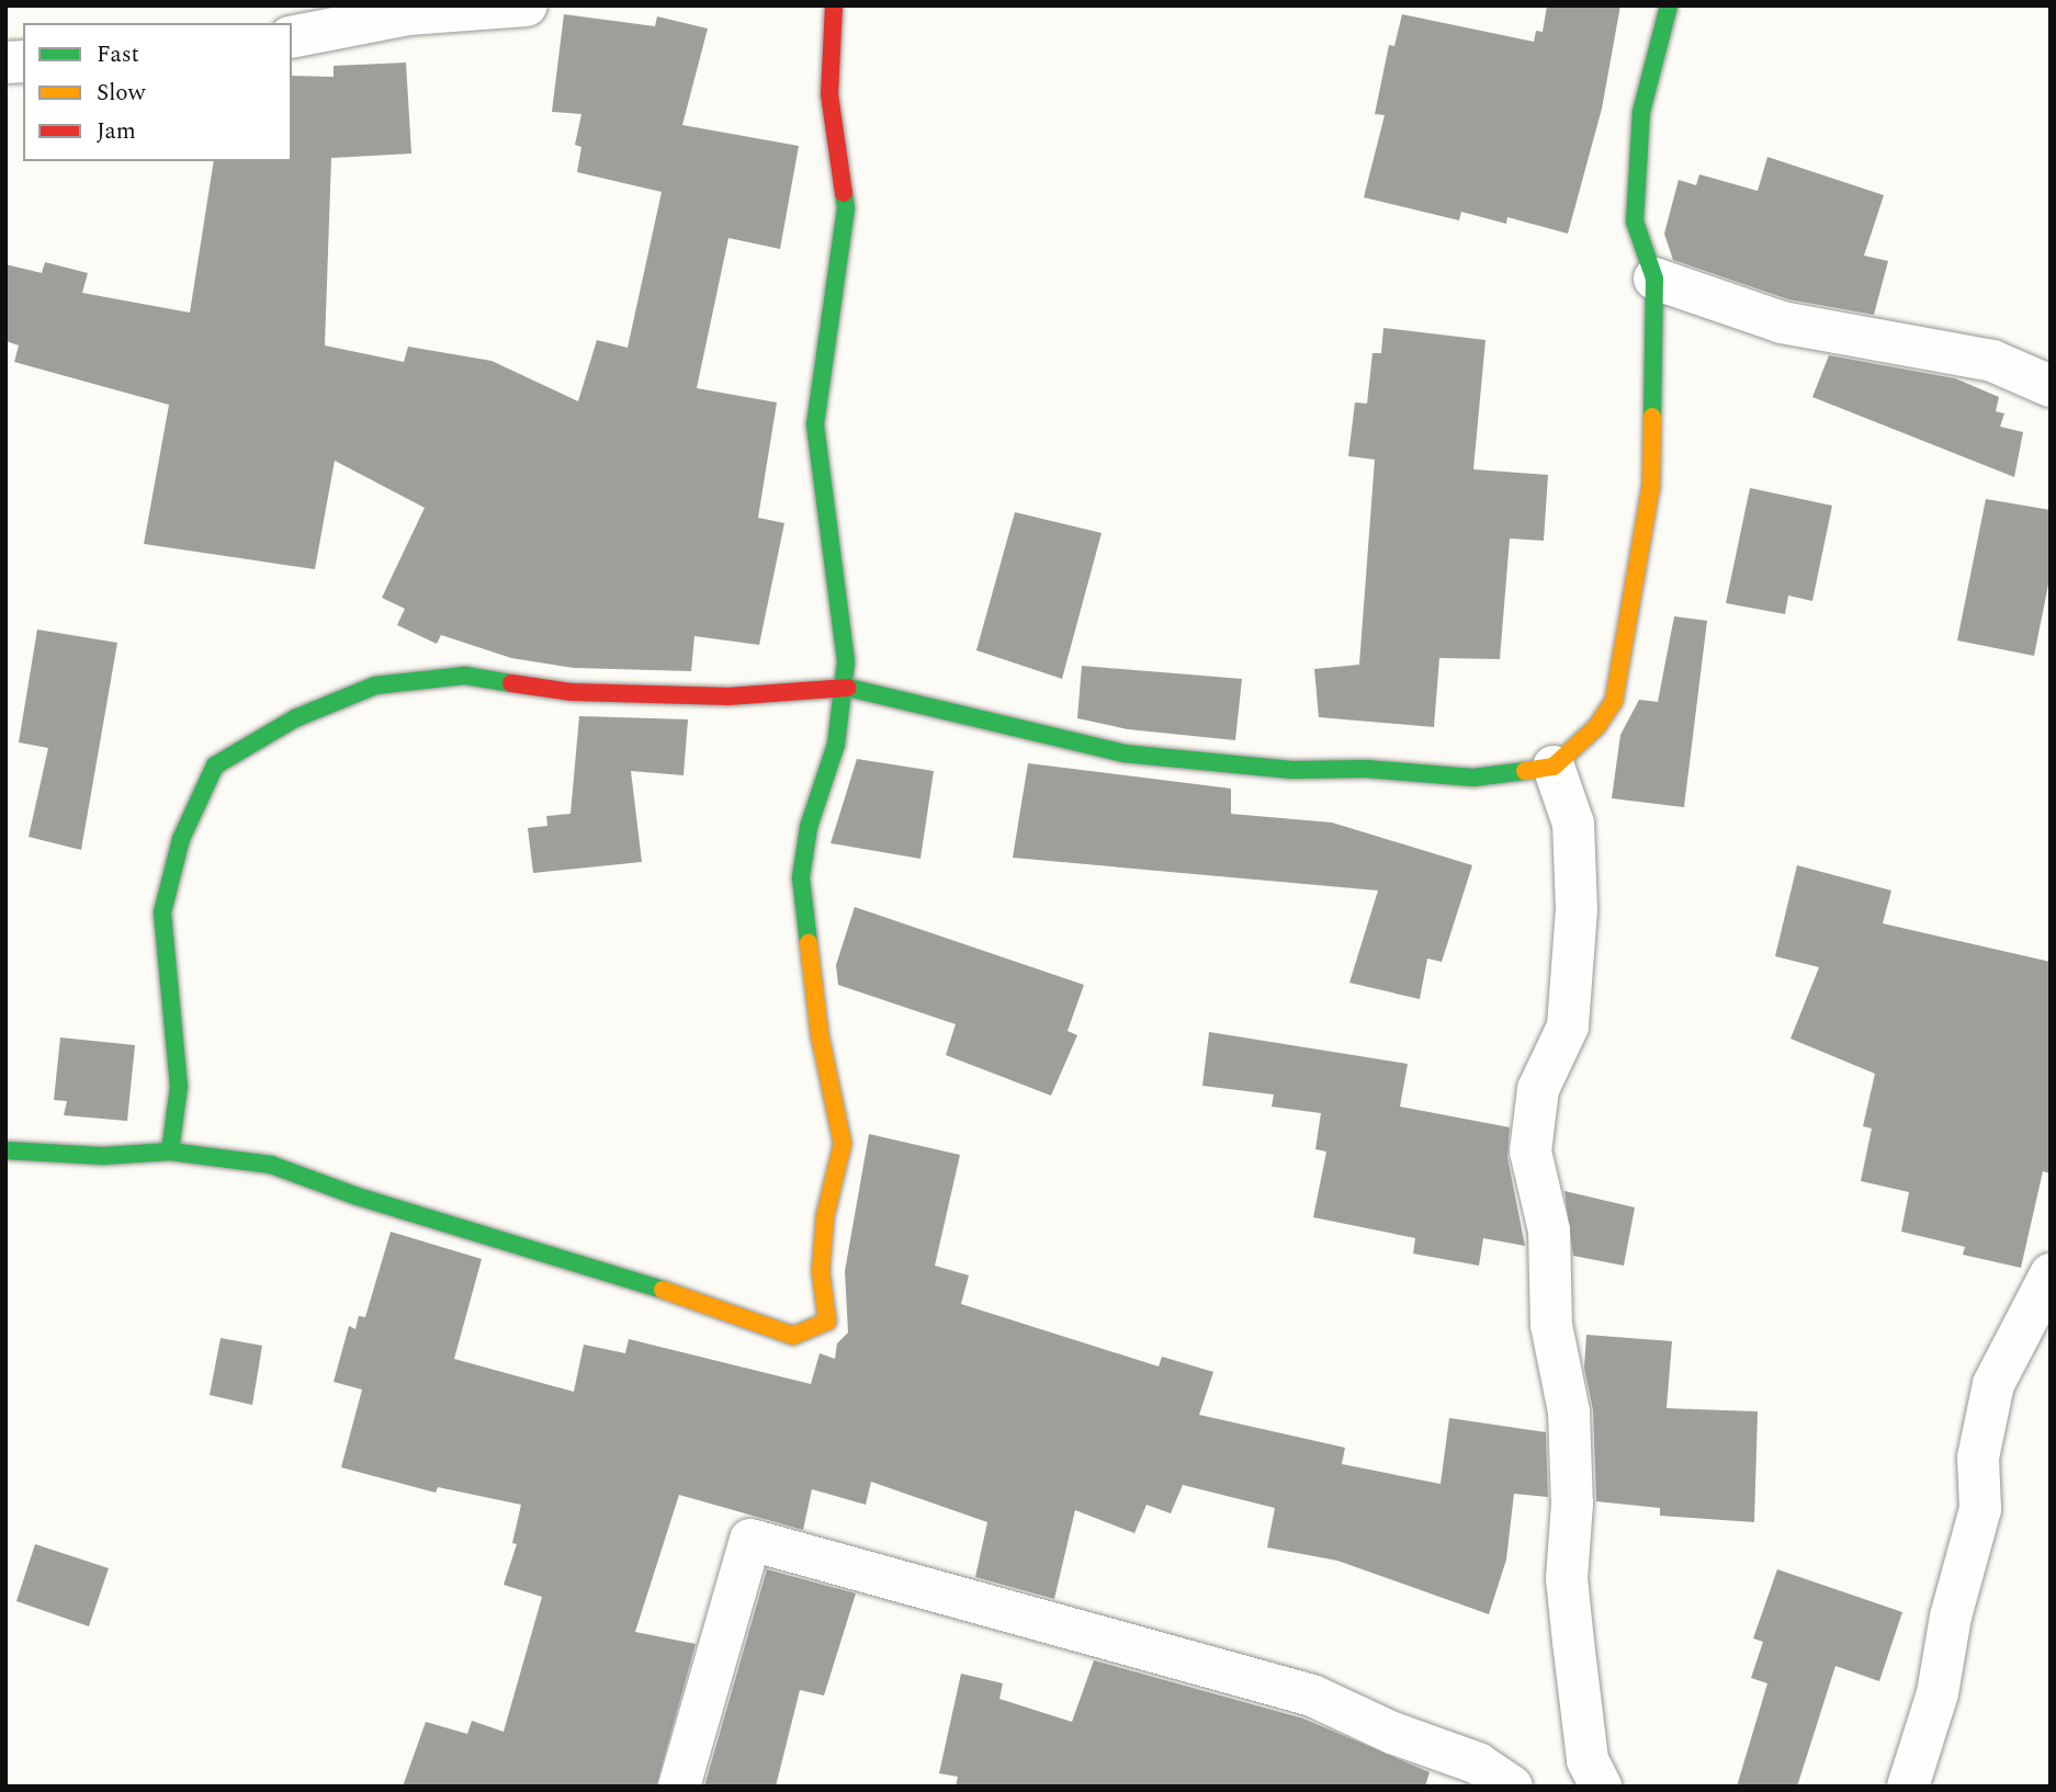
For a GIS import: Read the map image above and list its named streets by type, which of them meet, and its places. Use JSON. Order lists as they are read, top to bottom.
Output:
{
  "legend": ["Fast", "Slow", "Jam"]
}
